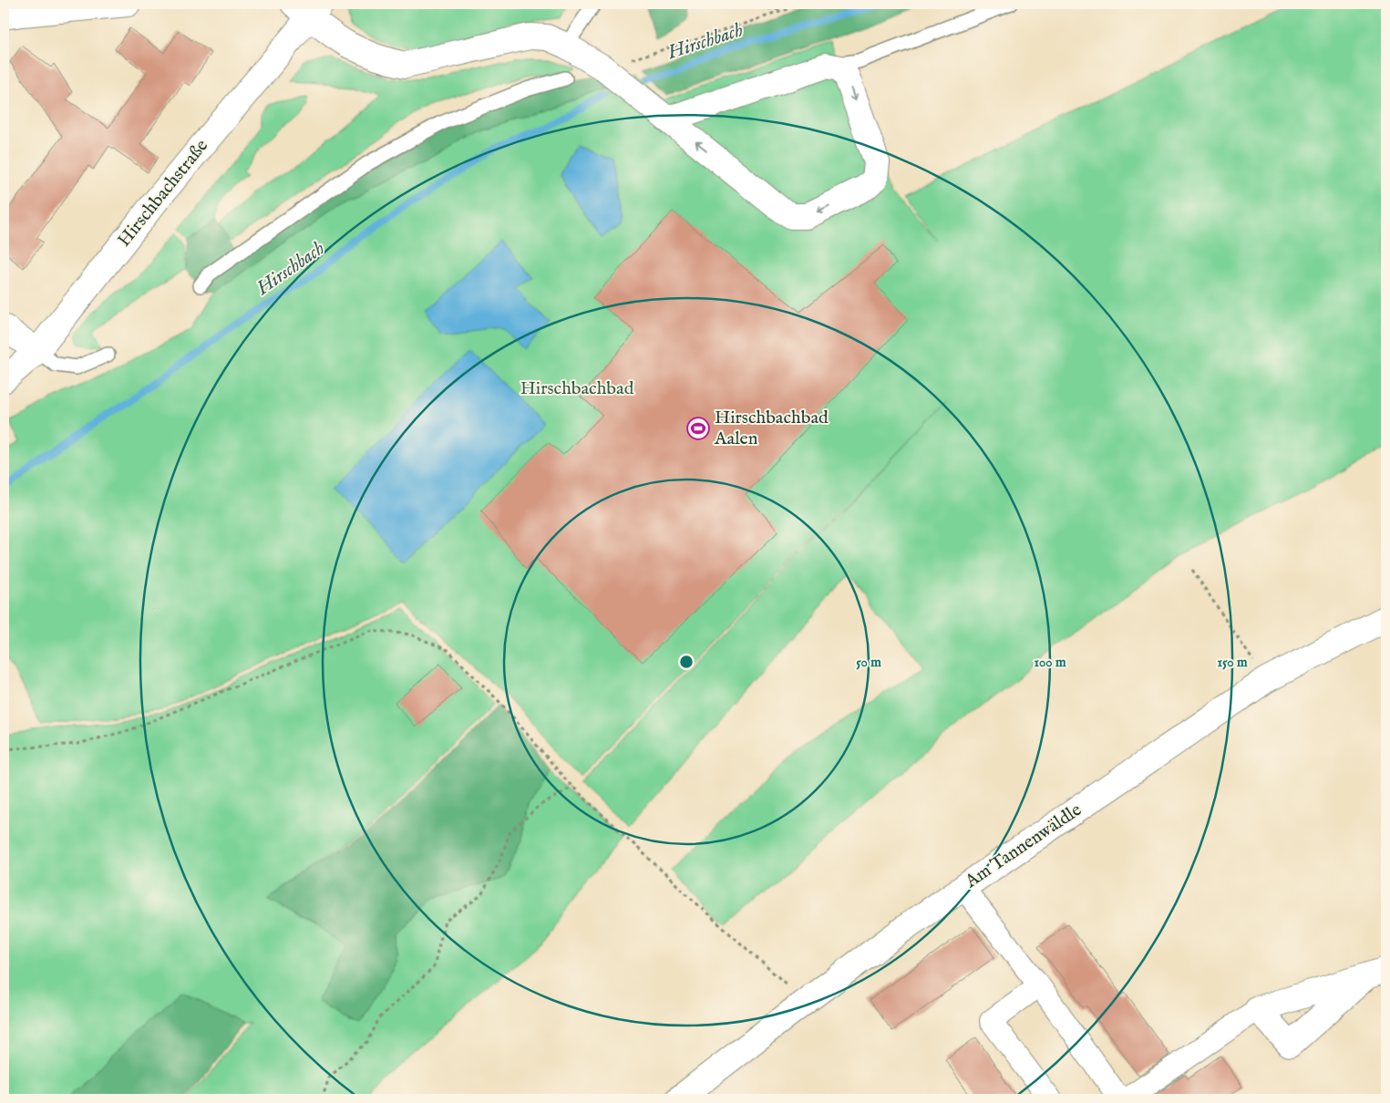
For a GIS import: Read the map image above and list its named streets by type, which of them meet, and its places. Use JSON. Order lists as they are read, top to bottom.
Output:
{
  "streets": {
    "street": ["Hirschbachstraße", "Am Tannenwäldle"]
  },
  "water": ["Hirschbach"],
  "parks": ["Hirschbachbad"],
  "places": {
    "sports": ["Hirschbachbad Aalen"]
  },
  "rings": ["50 m", "100 m", "150 m"]
}
